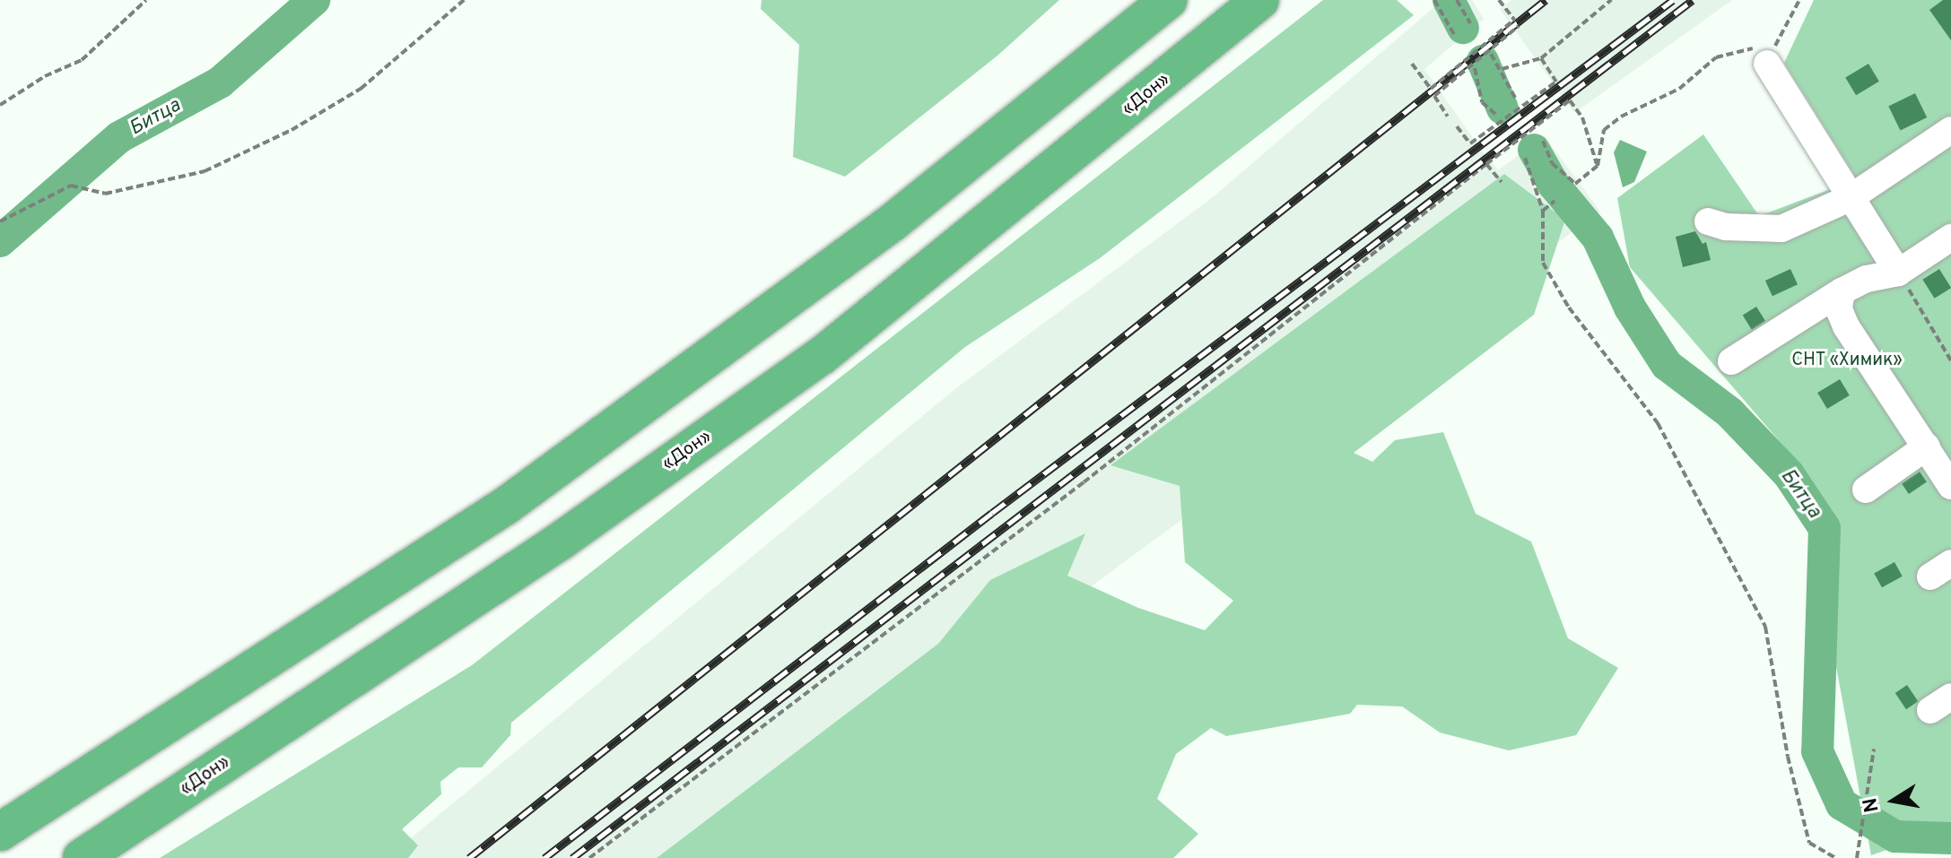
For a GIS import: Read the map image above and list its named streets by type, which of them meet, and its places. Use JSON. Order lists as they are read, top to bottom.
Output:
{
  "streets": {
    "highway": ["«Дон»"]
  },
  "water": ["Битца"],
  "parks": ["СНТ «Химик»"],
  "north": "left"
}
